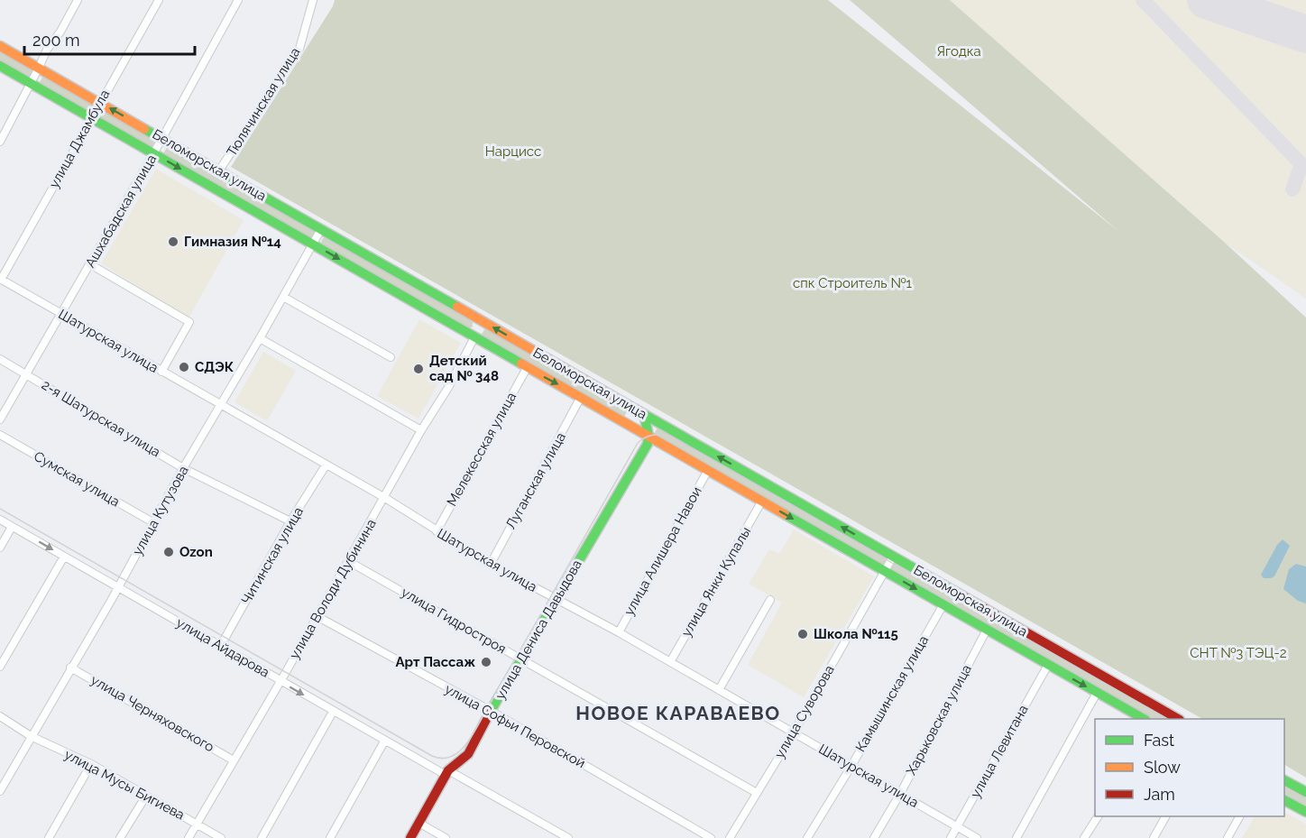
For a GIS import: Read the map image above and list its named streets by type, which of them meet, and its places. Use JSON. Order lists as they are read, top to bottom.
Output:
{
  "streets": {
    "main road": ["Беломорская улица", "улица Дениса Давыдова"],
    "street": [
      "Тюлячинская улица",
      "улица Джамбула",
      "Ашхабадская улица",
      "Шатурская улица",
      "2-я Шатурская улица",
      "Мелекесская улица",
      "Сумская улица",
      "Луганская улица",
      "улица Кутузова",
      "улица Алишера Навои",
      "Читинская улица",
      "улица Янки Купалы",
      "улица Володи Дубинина",
      "улица Гидростроя",
      "улица Айдарова",
      "Камышинская улица",
      "улица Суворова",
      "улица Черняховского",
      "Харьковская улица",
      "улица Софьи Перовской",
      "улица Левитана",
      "улица Мусы Бигиева"
    ]
  },
  "crossings": [
    ["Тюлячинская улица", "Беломорская улица"],
    ["улица Джамбула", "Беломорская улица"],
    ["улица Джамбула", "Шатурская улица"],
    ["Беломорская улица", "Ашхабадская улица"],
    ["Беломорская улица", "Мелекесская улица"],
    ["Беломорская улица", "Луганская улица"],
    ["Беломорская улица", "улица Кутузова"],
    ["Беломорская улица", "улица Алишера Навои"],
    ["Беломорская улица", "улица Янки Купалы"],
    ["Беломорская улица", "улица Володи Дубинина"],
    ["Беломорская улица", "улица Дениса Давыдова"],
    ["Беломорская улица", "Камышинская улица"],
    ["Беломорская улица", "улица Суворова"],
    ["Беломорская улица", "Харьковская улица"],
    ["Беломорская улица", "улица Левитана"],
    ["Ашхабадская улица", "Шатурская улица"],
    ["Ашхабадская улица", "2-я Шатурская улица"],
    ["Шатурская улица", "Мелекесская улица"],
    ["Шатурская улица", "Луганская улица"],
    ["Шатурская улица", "улица Кутузова"],
    ["Шатурская улица", "улица Алишера Навои"],
    ["Шатурская улица", "Читинская улица"],
    ["Шатурская улица", "улица Янки Купалы"],
    ["Шатурская улица", "улица Володи Дубинина"],
    ["Шатурская улица", "улица Дениса Давыдова"],
    ["Шатурская улица", "Камышинская улица"],
    ["Шатурская улица", "улица Суворова"],
    ["Шатурская улица", "Харьковская улица"],
    ["Шатурская улица", "улица Левитана"],
    ["2-я Шатурская улица", "улица Кутузова"],
    ["2-я Шатурская улица", "Читинская улица"],
    ["Сумская улица", "улица Кутузова"],
    ["улица Кутузова", "улица Айдарова"],
    ["улица Кутузова", "улица Черняховского"],
    ["улица Кутузова", "улица Мусы Бигиева"],
    ["Читинская улица", "улица Айдарова"],
    ["улица Володи Дубинина", "улица Гидростроя"],
    ["улица Володи Дубинина", "улица Айдарова"],
    ["улица Володи Дубинина", "улица Черняховского"],
    ["улица Володи Дубинина", "улица Софьи Перовской"],
    ["улица Володи Дубинина", "улица Мусы Бигиева"],
    ["улица Гидростроя", "улица Дениса Давыдова"],
    ["улица Гидростроя", "улица Суворова"],
    ["улица Дениса Давыдова", "улица Айдарова"],
    ["улица Дениса Давыдова", "улица Софьи Перовской"]
  ],
  "districts": ["НОВОЕ КАРАВАЕВО"],
  "parks": [
    "Ягодка",
    "Нарцисс",
    "спк Строитель №1",
    "СНТ №3 ТЭЦ-2"
  ],
  "places": [
    "Гимназия №14",
    "СДЭК",
    "Детский сад № 348",
    "Ozon",
    "Школа №115",
    "Арт Пассаж"
  ],
  "legend": ["Fast", "Slow", "Jam"],
  "scale_bar": "200 m"
}
